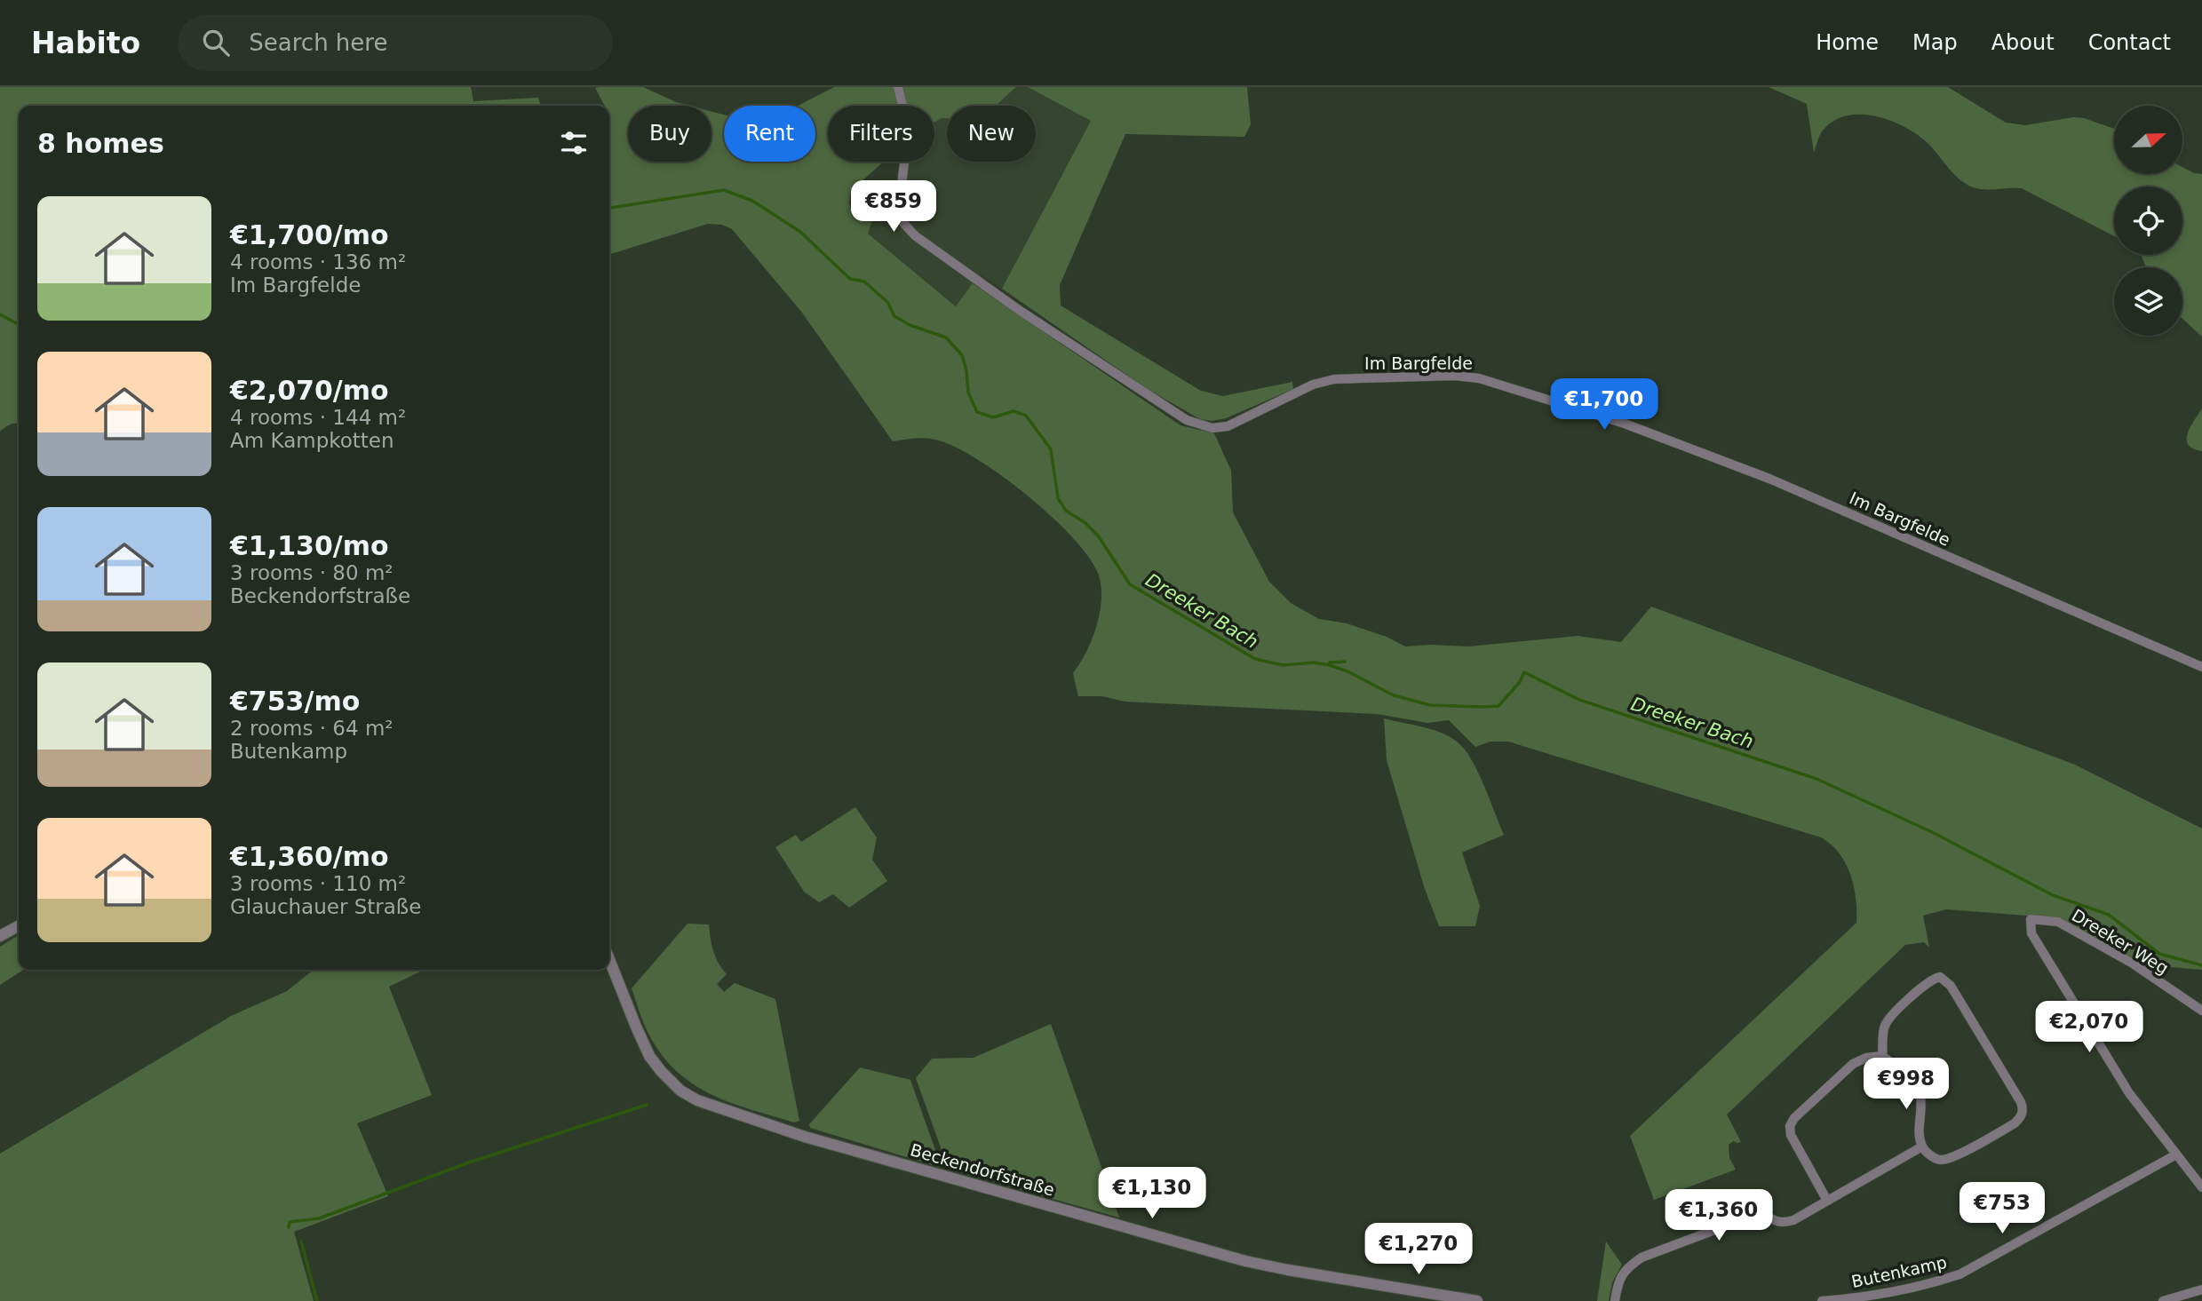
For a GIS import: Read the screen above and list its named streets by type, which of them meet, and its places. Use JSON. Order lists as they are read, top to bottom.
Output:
{
  "streets": {
    "street": [
      "Im Bargfelde",
      "Dreeker Weg",
      "Beckendorfstraße",
      "Butenkamp"
    ]
  },
  "crossings": [
    ["Dreeker Weg", "Butenkamp"]
  ],
  "water": ["Dreeker Bach"],
  "north": "right",
  "page": {
    "header": "Habito",
    "search": "Search here",
    "nav": [
      "Home",
      "Map",
      "About",
      "Contact"
    ],
    "chip": [
      "Buy",
      "Rent",
      "Filters",
      "New"
    ],
    "heading": "8 homes",
    "price": [
      "€859",
      "€1,700",
      "€2,070",
      "€998",
      "€1,130",
      "€753",
      "€1,360",
      "€1,270"
    ],
    "list": [
      {
        "name": "€1,700/mo",
        "note": "4 rooms · 136 m² · Im Bargfelde"
      },
      {
        "name": "€2,070/mo",
        "note": "4 rooms · 144 m² · Am Kampkotten"
      },
      {
        "name": "€1,130/mo",
        "note": "3 rooms · 80 m² · Beckendorfstraße"
      },
      {
        "name": "€753/mo",
        "note": "2 rooms · 64 m² · Butenkamp"
      },
      {
        "name": "€1,360/mo",
        "note": "3 rooms · 110 m² · Glauchauer Straße"
      }
    ]
  }
}
